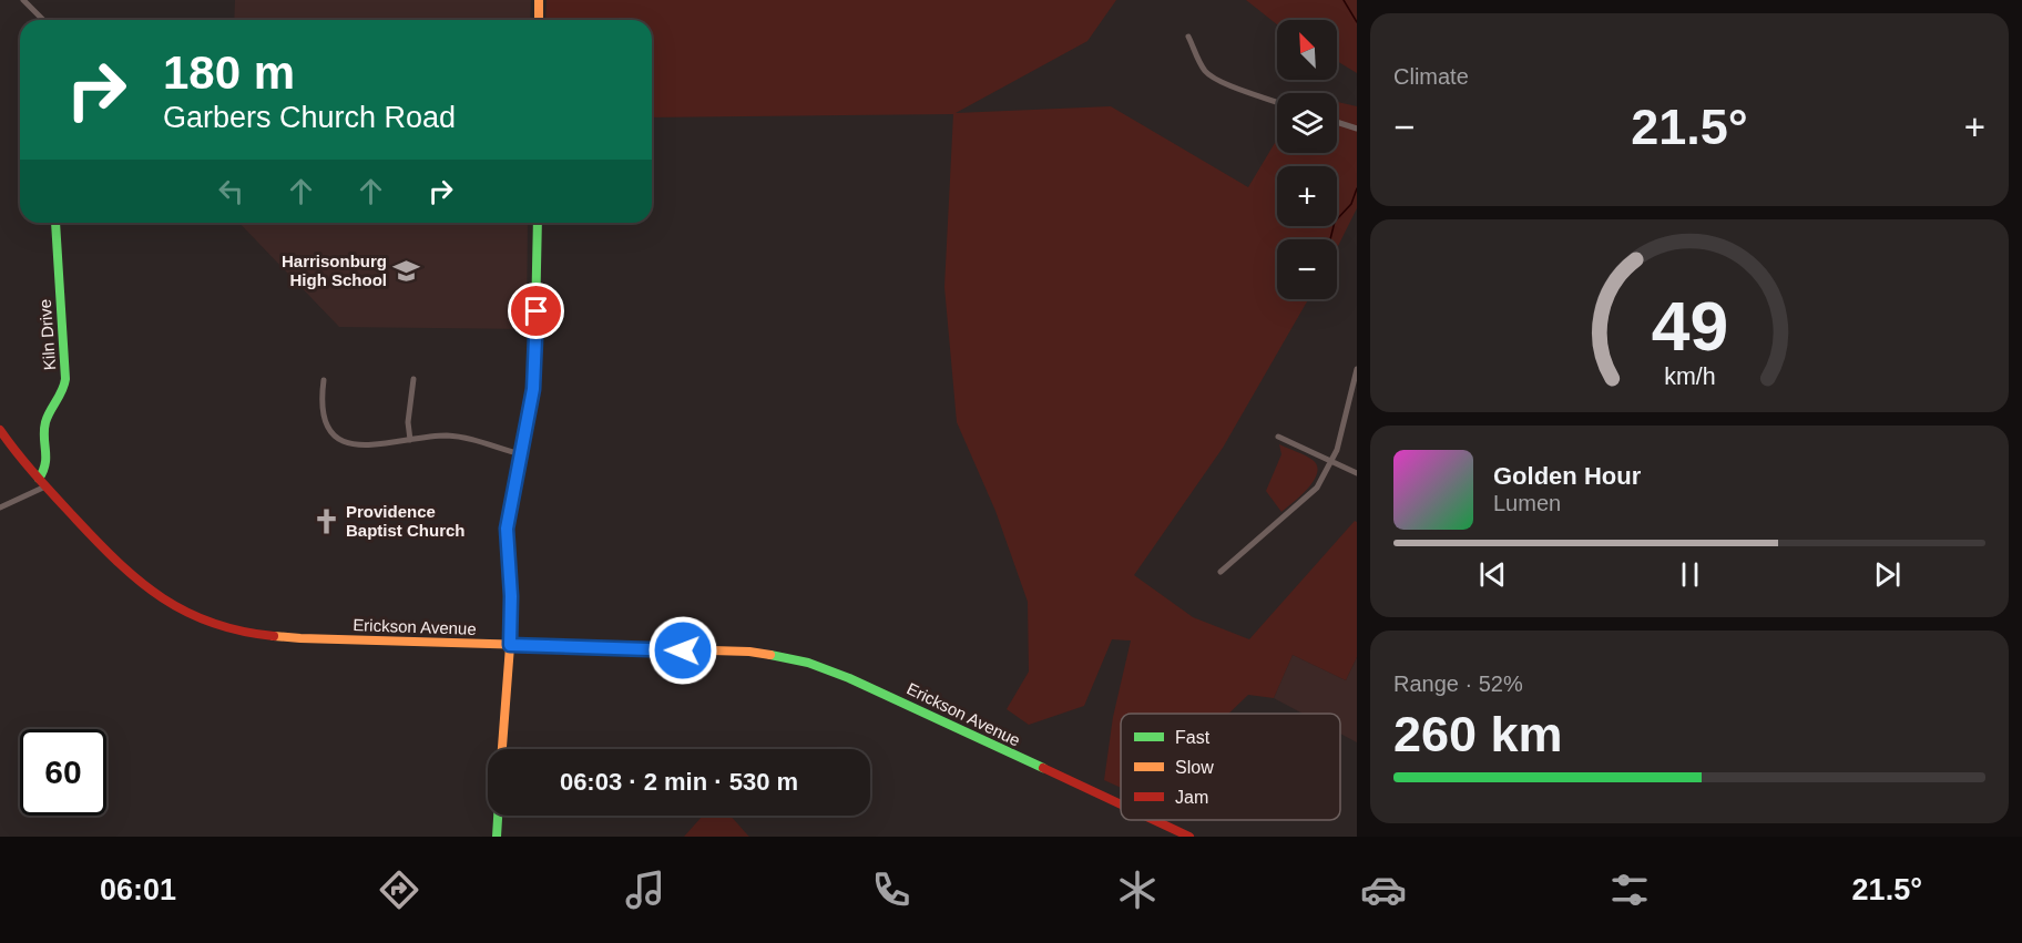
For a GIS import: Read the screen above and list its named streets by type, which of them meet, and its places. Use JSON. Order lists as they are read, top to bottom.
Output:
{
  "streets": {
    "main road": ["Kiln Drive", "Erickson Avenue"]
  },
  "crossings": [
    ["Kiln Drive", "Erickson Avenue"]
  ],
  "places": {
    "school or university": ["Harrisonburg High School"],
    "church": ["Providence Baptist Church"]
  },
  "legend": ["Fast", "Slow", "Jam"],
  "north": "top left",
  "page": {
    "tile": [
      "Climate",
      ["Range · 52%", "260 km"]
    ],
    "map_buttons": ["+", "−"],
    "turn": ["180 m", "Garbers Church Road"],
    "heat": ["−", "21.5°", "+"],
    "song": ["Golden Hour", "Lumen"],
    "limit": "60",
    "trip": "06:03 · 2 min · 530 m",
    "tabs": ["06:01", "21.5°"],
    "gauge": ["49", "km/h"]
  }
}
